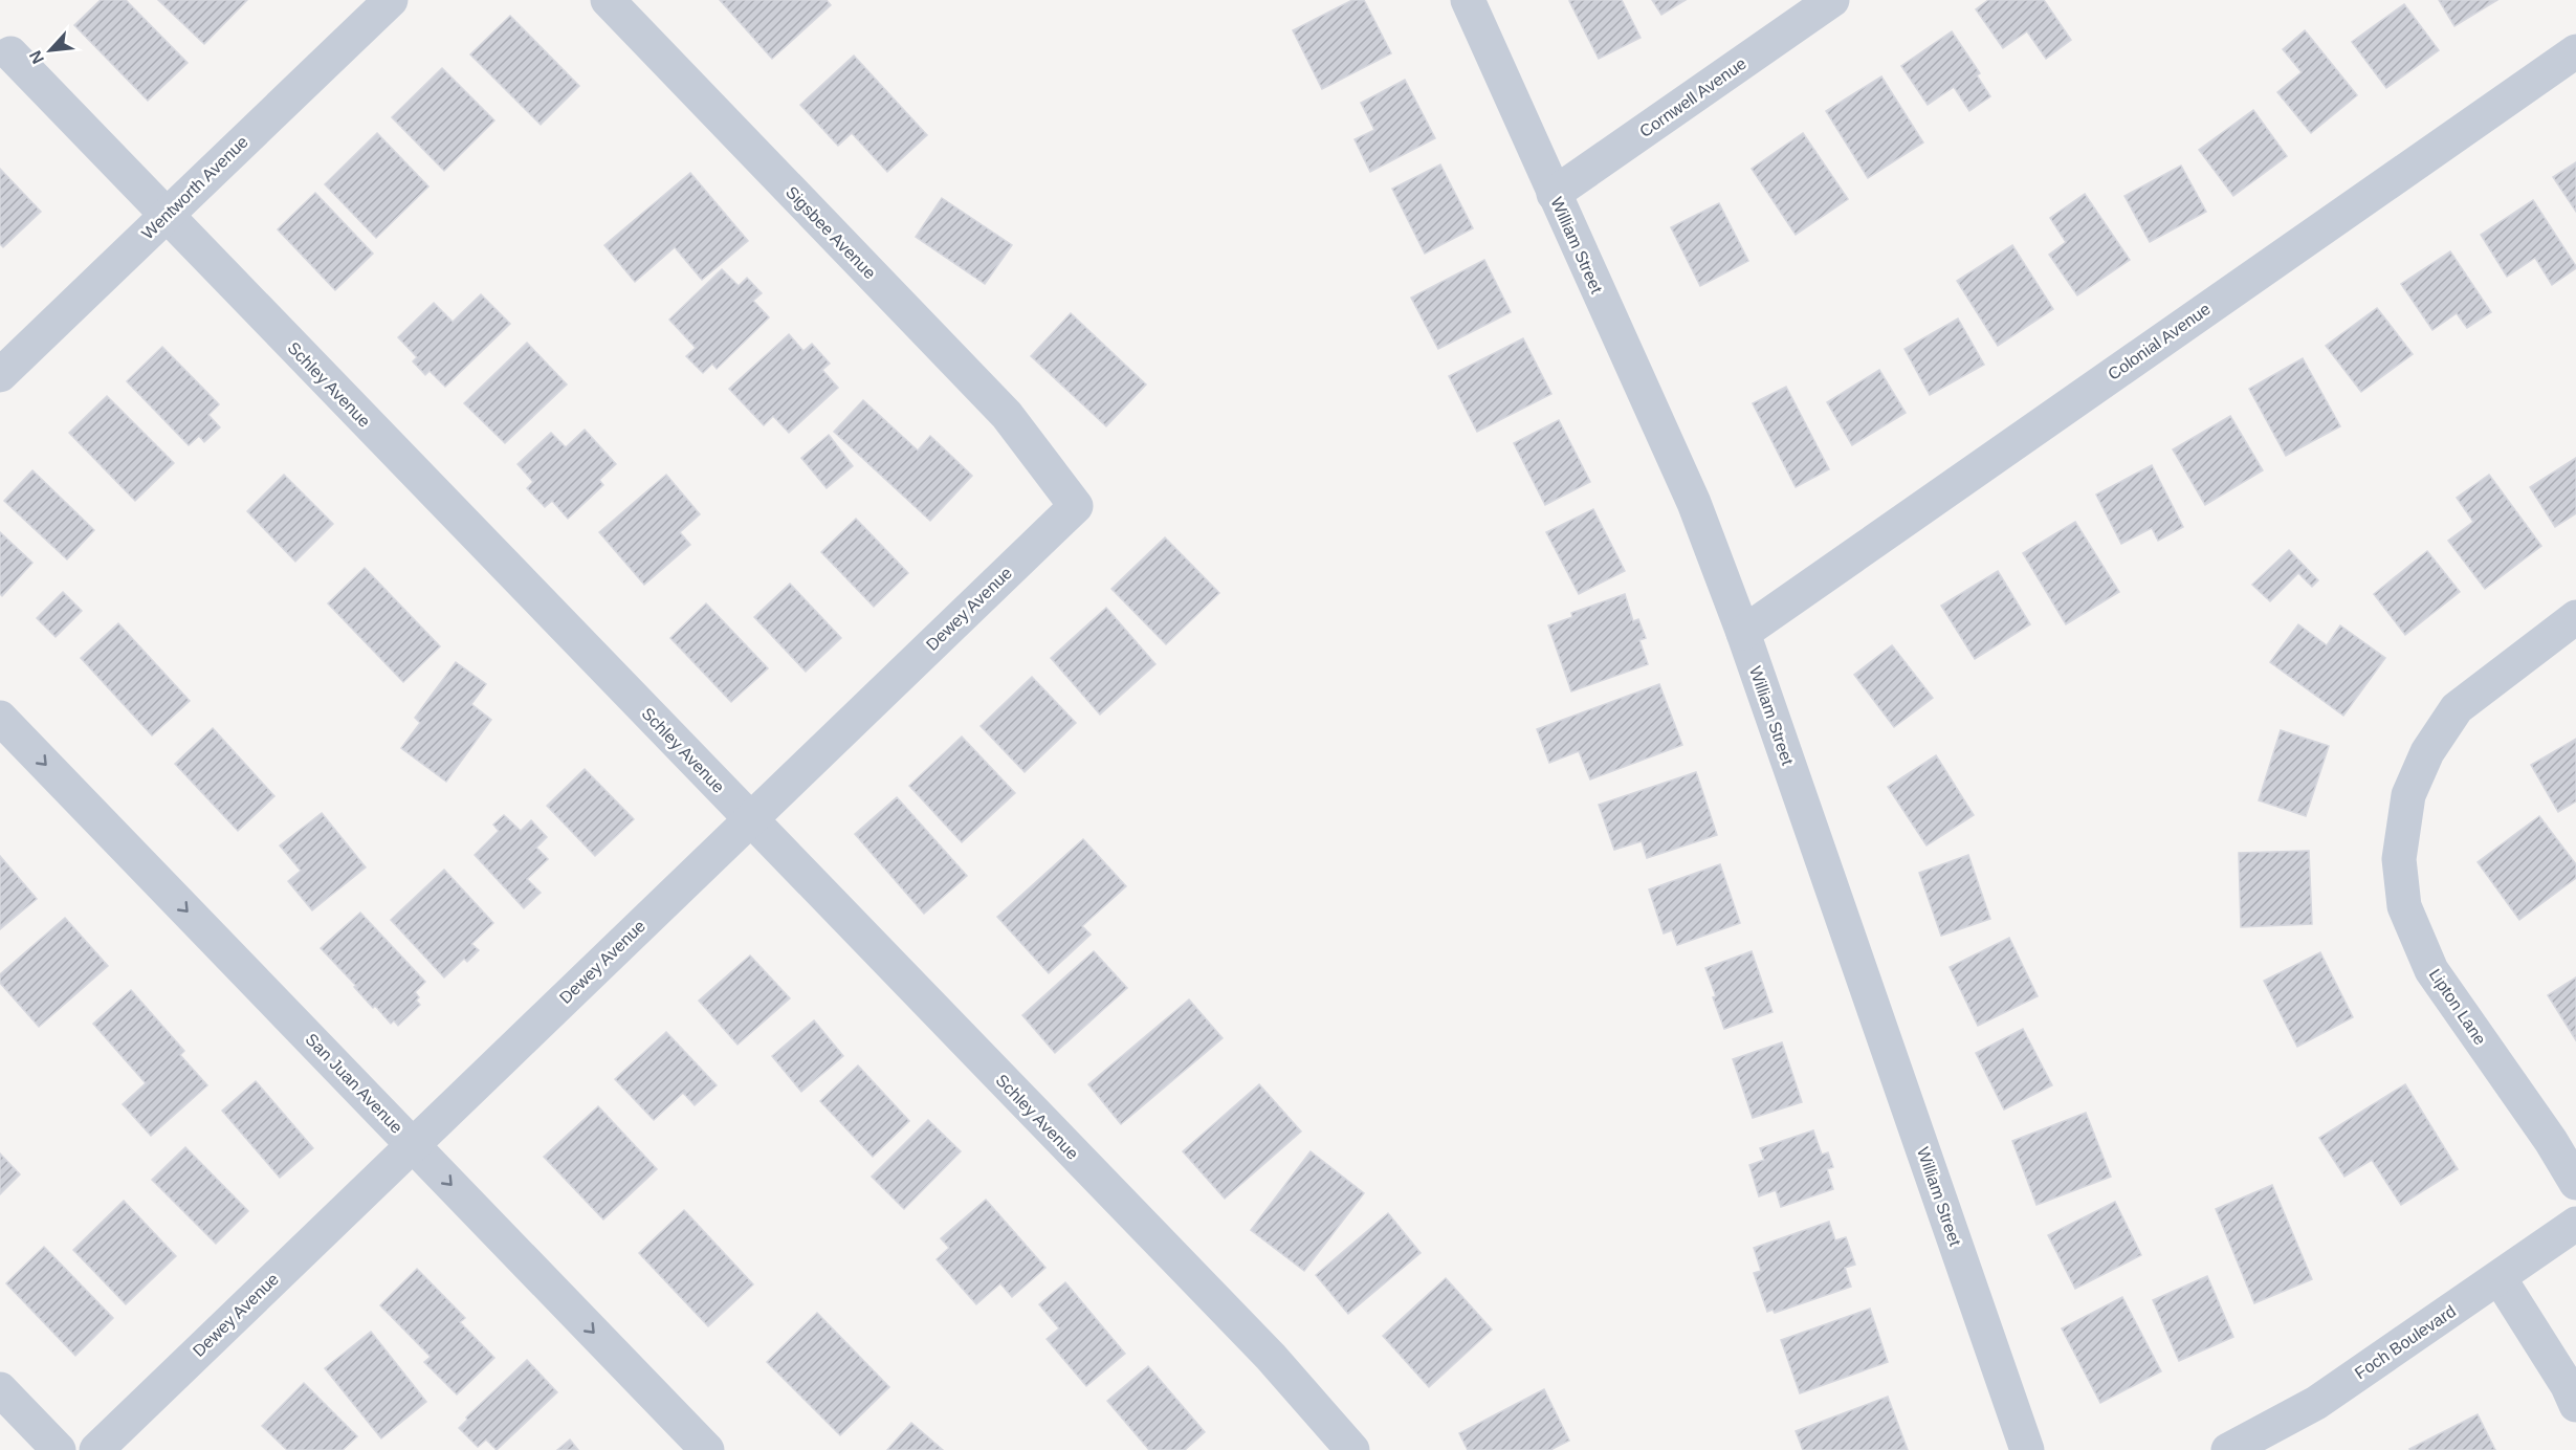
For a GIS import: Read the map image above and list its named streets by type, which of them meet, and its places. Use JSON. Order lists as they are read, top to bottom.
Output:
{
  "streets": {
    "street": [
      "Cornwell Avenue",
      "Wentworth Avenue",
      "Sigsbee Avenue",
      "William Street",
      "Colonial Avenue",
      "Schley Avenue",
      "Dewey Avenue",
      "Lipton Lane",
      "San Juan Avenue",
      "Foch Boulevard"
    ]
  },
  "crossings": [
    ["Cornwell Avenue", "William Street"],
    ["Wentworth Avenue", "Schley Avenue"],
    ["Sigsbee Avenue", "Dewey Avenue"],
    ["William Street", "Colonial Avenue"],
    ["Schley Avenue", "Dewey Avenue"],
    ["Dewey Avenue", "San Juan Avenue"]
  ],
  "one_way": ["San Juan Avenue"],
  "north": "bottom left"
}
